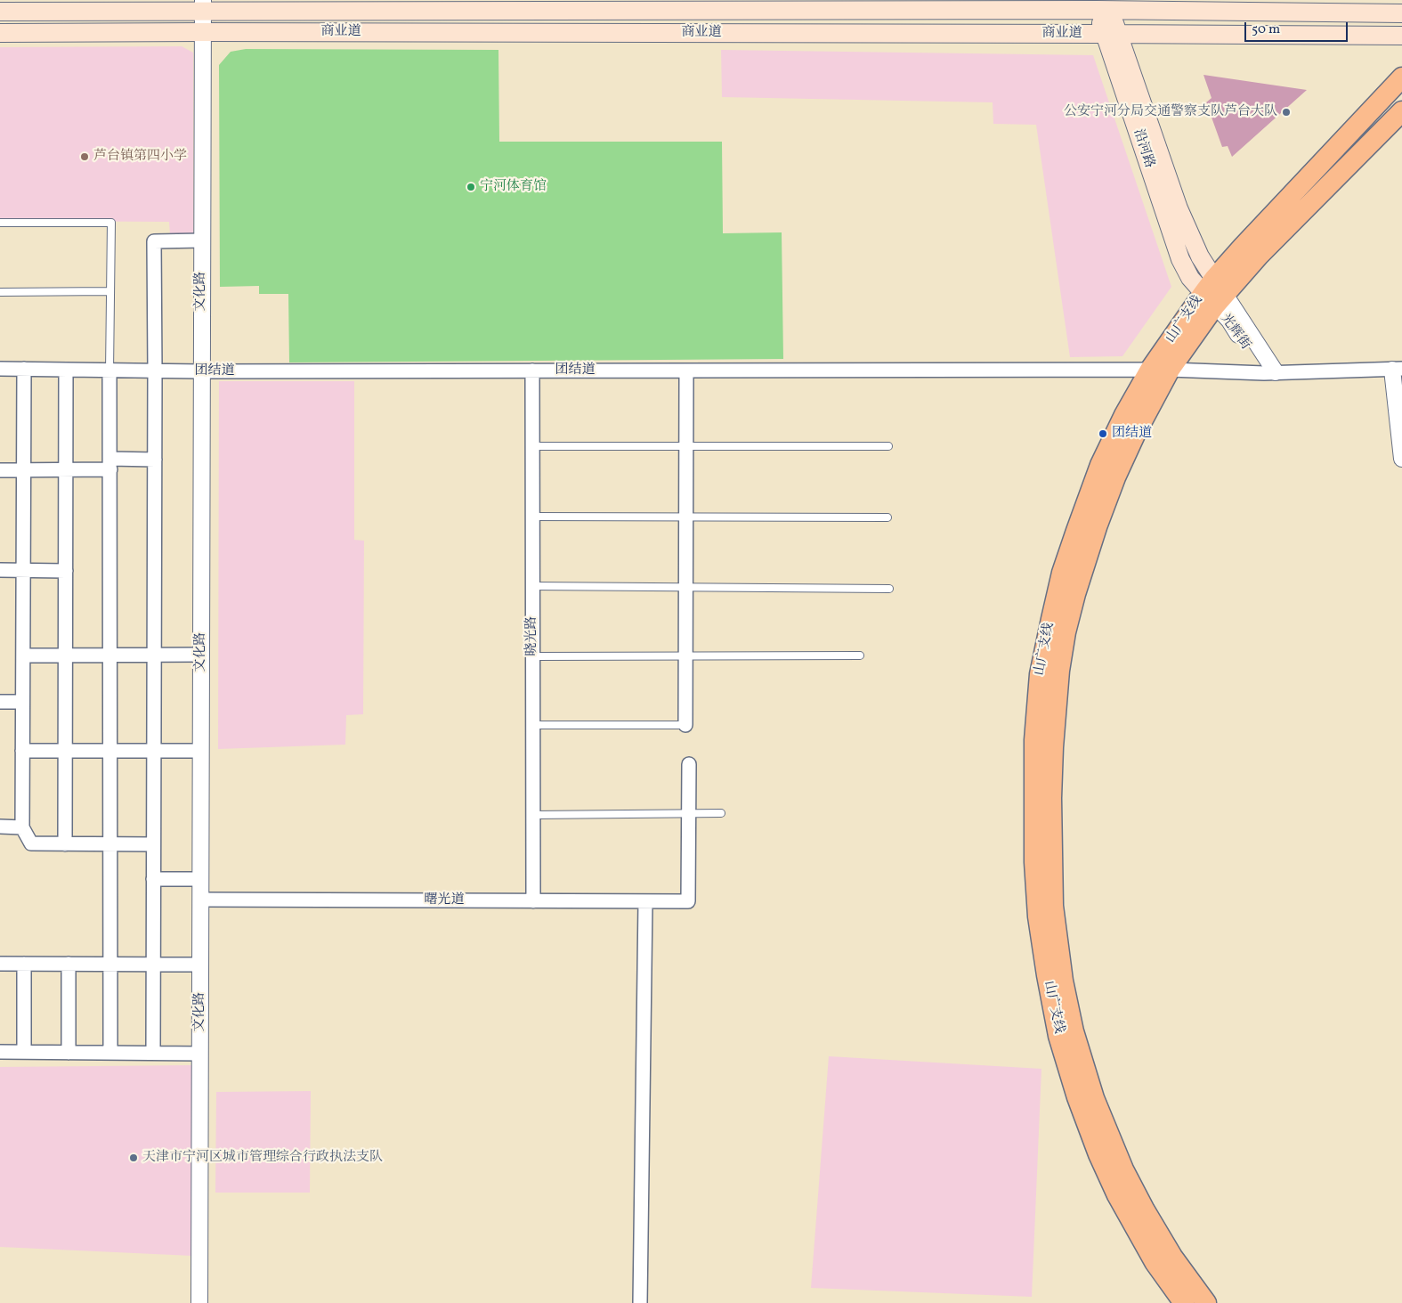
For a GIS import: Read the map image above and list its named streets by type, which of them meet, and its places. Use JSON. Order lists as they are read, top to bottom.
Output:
{
  "streets": {
    "main road": ["商业道", "沿河路", "山广支线"],
    "street": [
      "文化路",
      "光辉街",
      "团结道",
      "晓光路",
      "曙光道"
    ]
  },
  "crossings": [
    ["商业道", "沿河路"],
    ["商业道", "文化路"],
    ["沿河路", "山广支线"],
    ["沿河路", "光辉街"],
    ["文化路", "团结道"],
    ["文化路", "曙光道"],
    ["山广支线", "光辉街"],
    ["山广支线", "团结道"],
    ["光辉街", "团结道"],
    ["团结道", "晓光路"],
    ["晓光路", "曙光道"]
  ],
  "places": [
    "公安宁河分局交通警察支队芦台大队",
    "芦台镇第四小学",
    "宁河体育馆",
    "团结道",
    "天津市宁河区城市管理综合行政执法支队"
  ],
  "scale_bar": "50 m"
}
